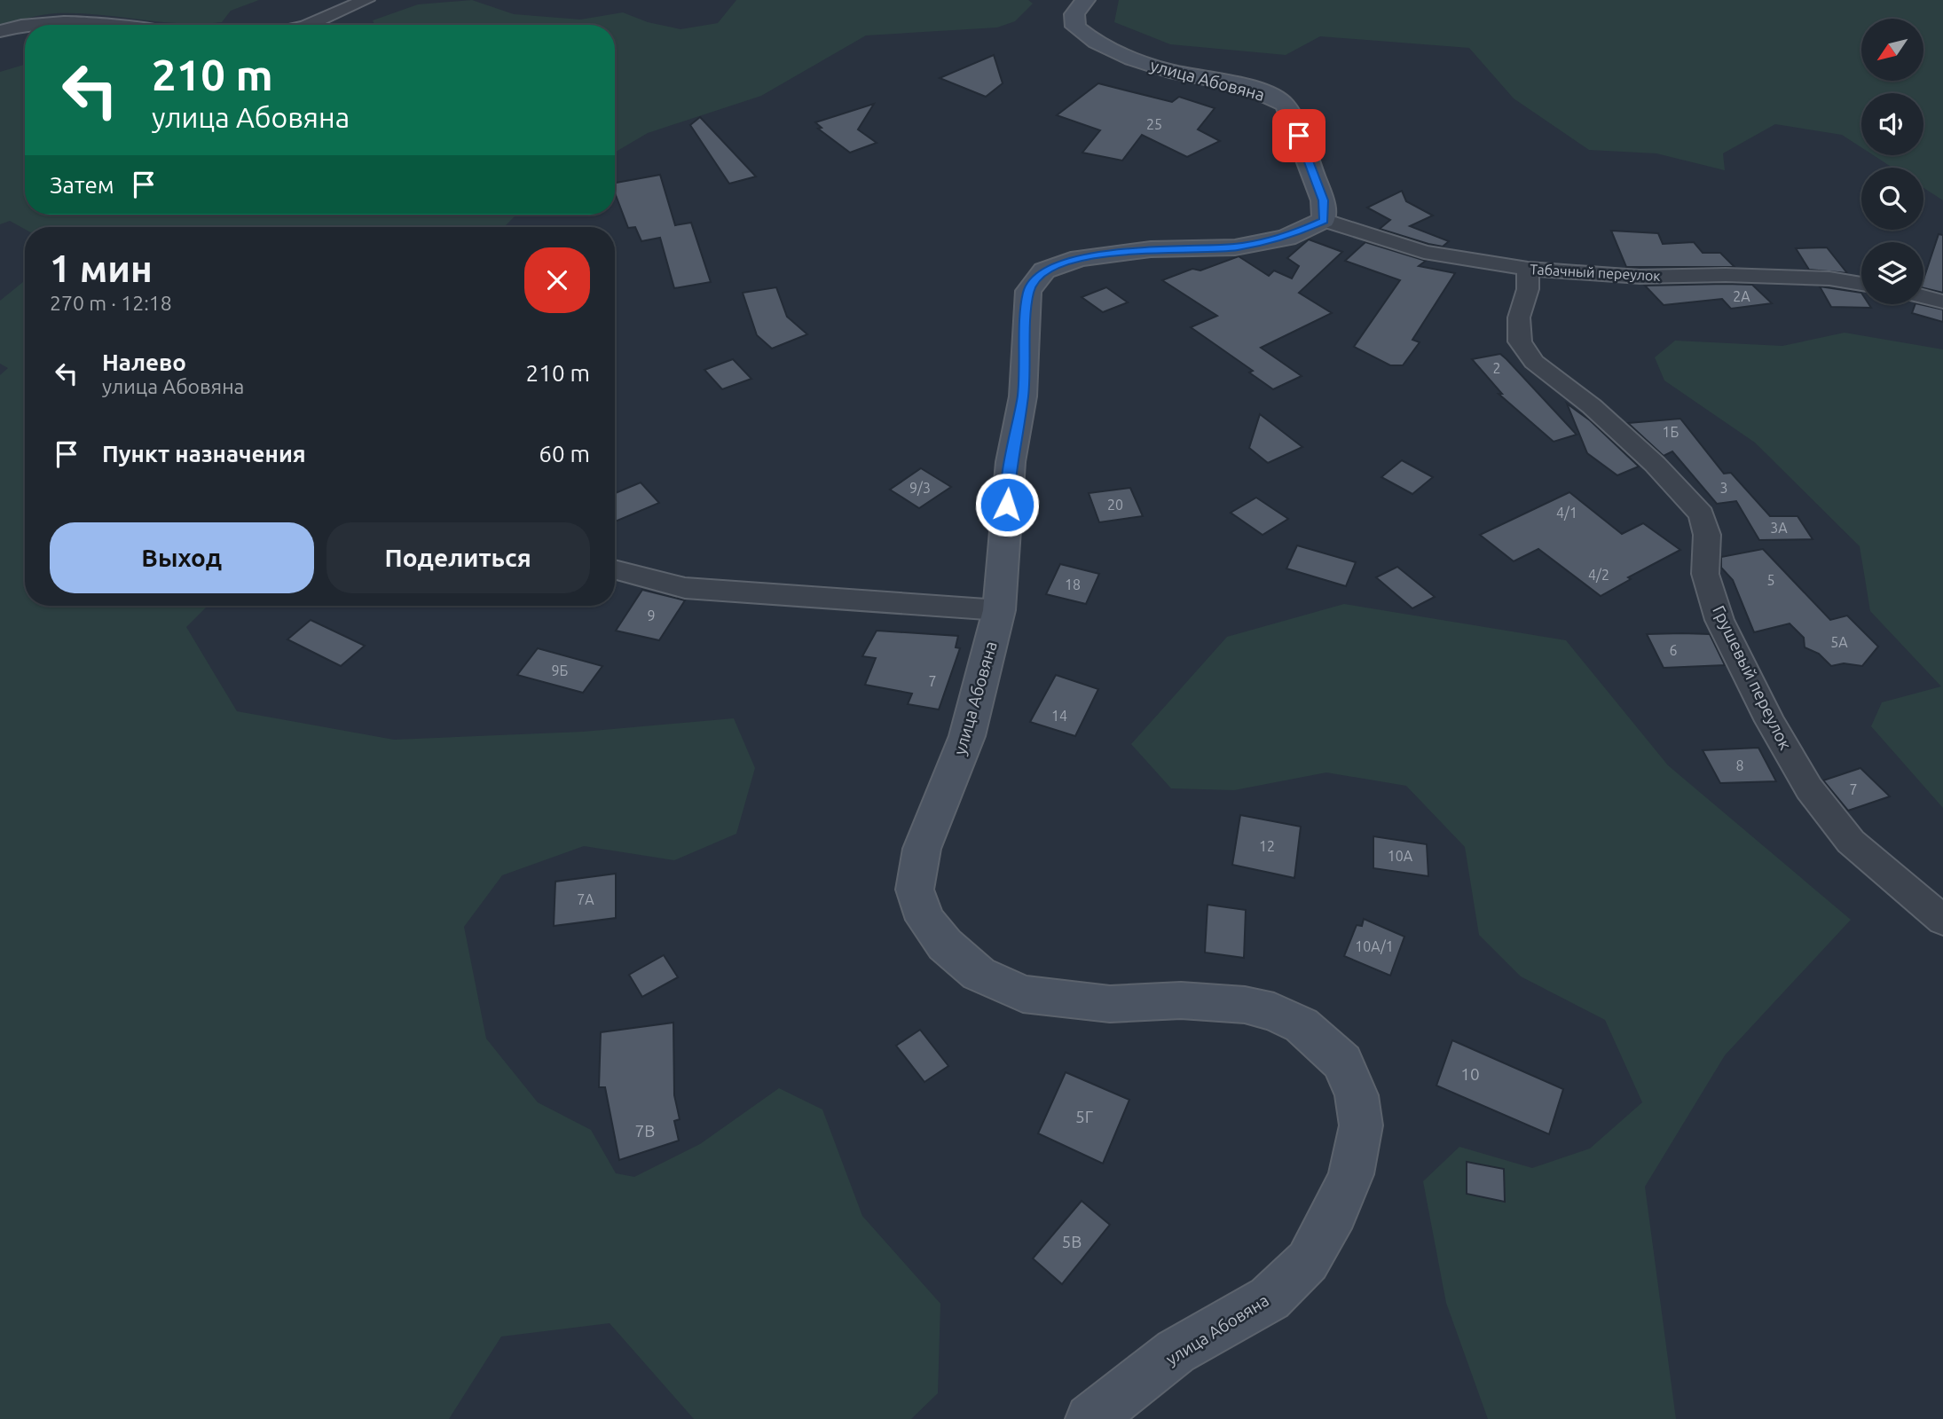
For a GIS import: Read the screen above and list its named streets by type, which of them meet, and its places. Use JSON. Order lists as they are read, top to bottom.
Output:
{
  "streets": {
    "street": ["улица Абовяна", "Табачный переулок", "Грушевый переулок"]
  },
  "crossings": [
    ["улица Абовяна", "Табачный переулок"],
    ["Табачный переулок", "Грушевый переулок"]
  ],
  "house_numbers": [
    "25",
    "2А",
    "2",
    "1Б",
    "9/3",
    "3",
    "20",
    "4/1",
    "3А",
    "4/2",
    "5",
    "18",
    "9",
    "5А",
    "6",
    "9Б",
    "7",
    "14",
    "8",
    "7",
    "12",
    "10А",
    "7А",
    "10А/1",
    "10",
    "5Г",
    "7В",
    "5В"
  ],
  "north": "bottom left",
  "page": {
    "turn": ["210 m", "улица Абовяна"],
    "then": "Затем",
    "heading": ["1 мин", "270 m · 12:18"],
    "list": [
      {
        "name": "Налево",
        "note": "улица Абовяна",
        "value": "210 m"
      },
      {
        "name": "Пункт назначения",
        "value": "60 m"
      }
    ],
    "buttons": ["Выход", "Поделиться"]
  }
}
